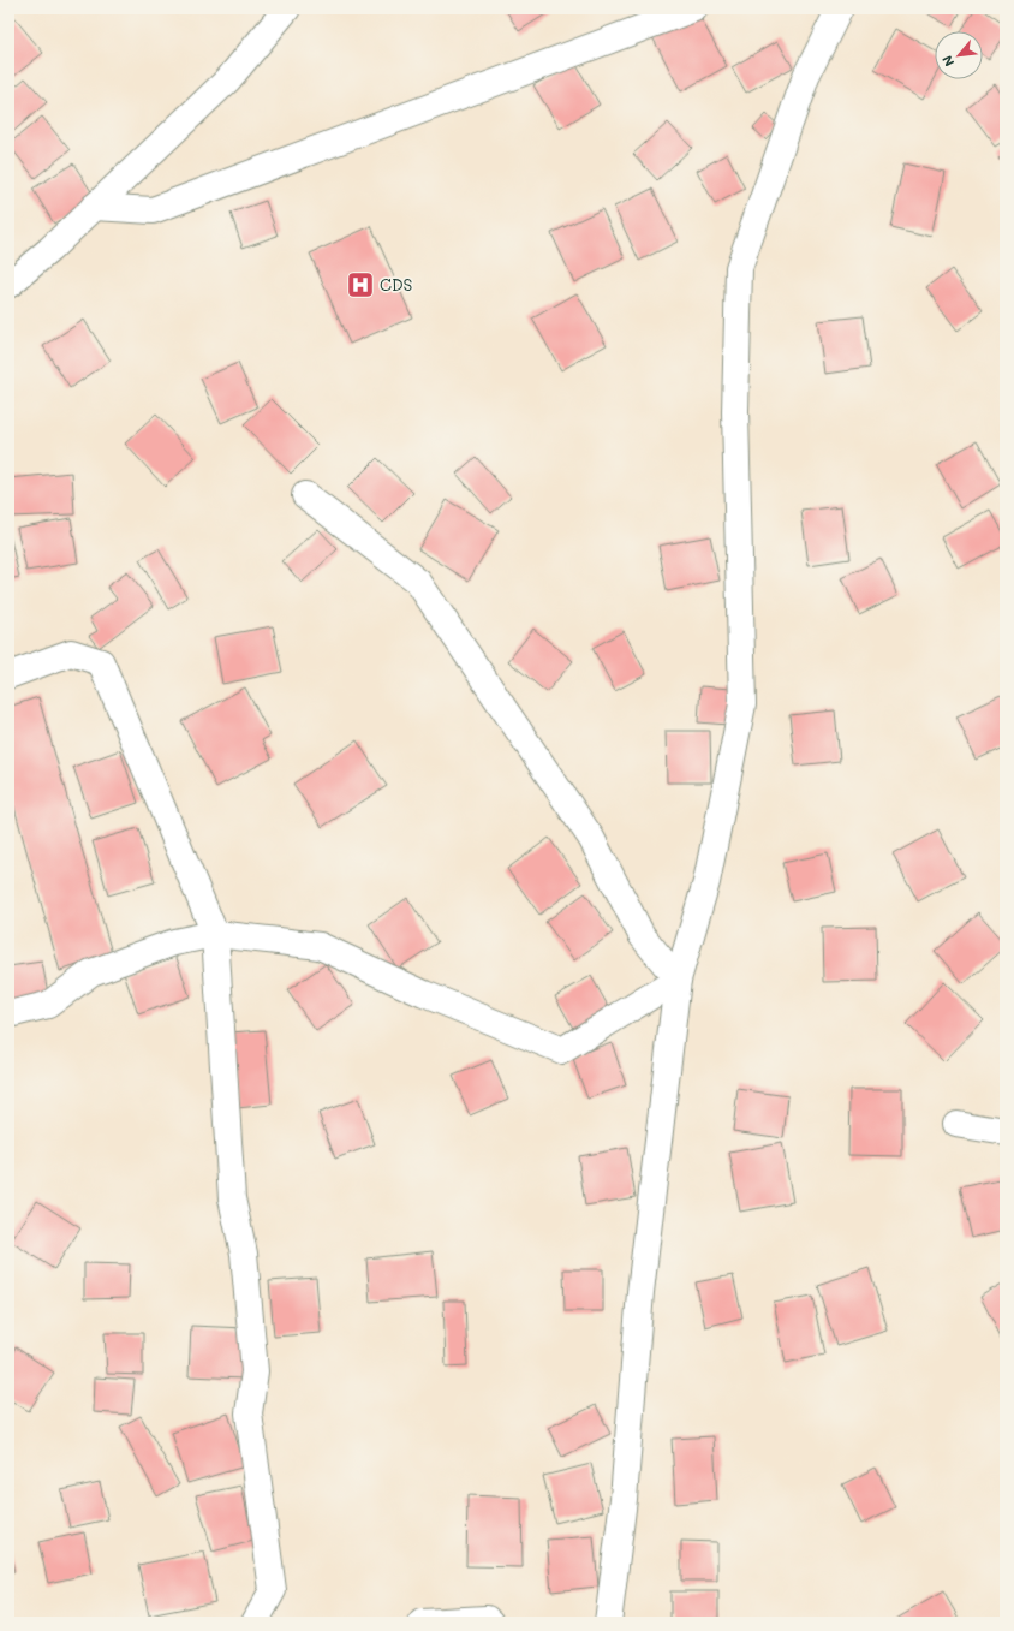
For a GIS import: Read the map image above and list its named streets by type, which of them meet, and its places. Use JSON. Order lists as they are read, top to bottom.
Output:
{
  "places": {
    "hospital": ["CDS"]
  },
  "north": "bottom left"
}
